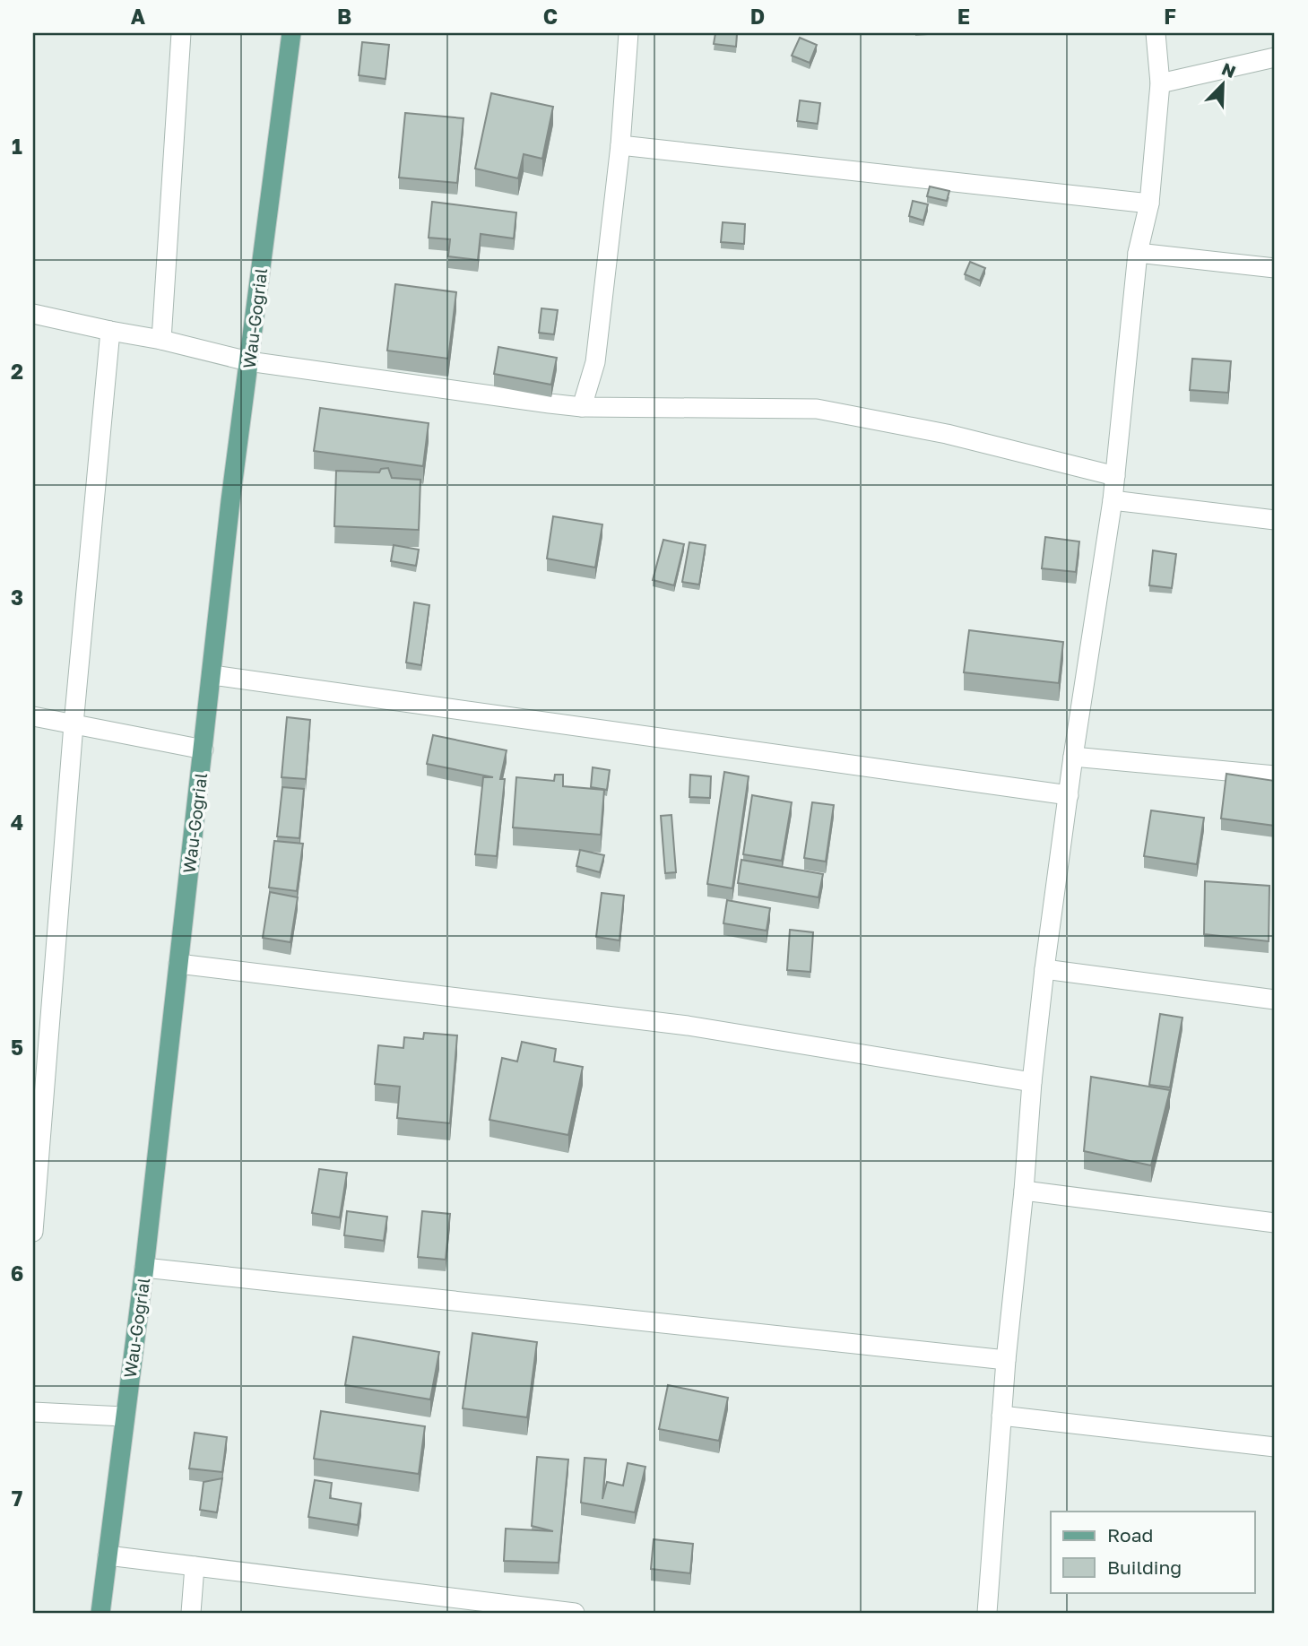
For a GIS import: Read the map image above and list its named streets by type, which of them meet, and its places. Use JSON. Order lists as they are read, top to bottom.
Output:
{
  "streets": {
    "main road": ["Wau-Gogrial"]
  },
  "legend": ["Road", "Building"],
  "north": "top right",
  "grid": {
    "columns": [
      "A",
      "B",
      "C",
      "D",
      "E",
      "F"
    ],
    "rows": [
      "1",
      "2",
      "3",
      "4",
      "5",
      "6",
      "7"
    ]
  }
}
